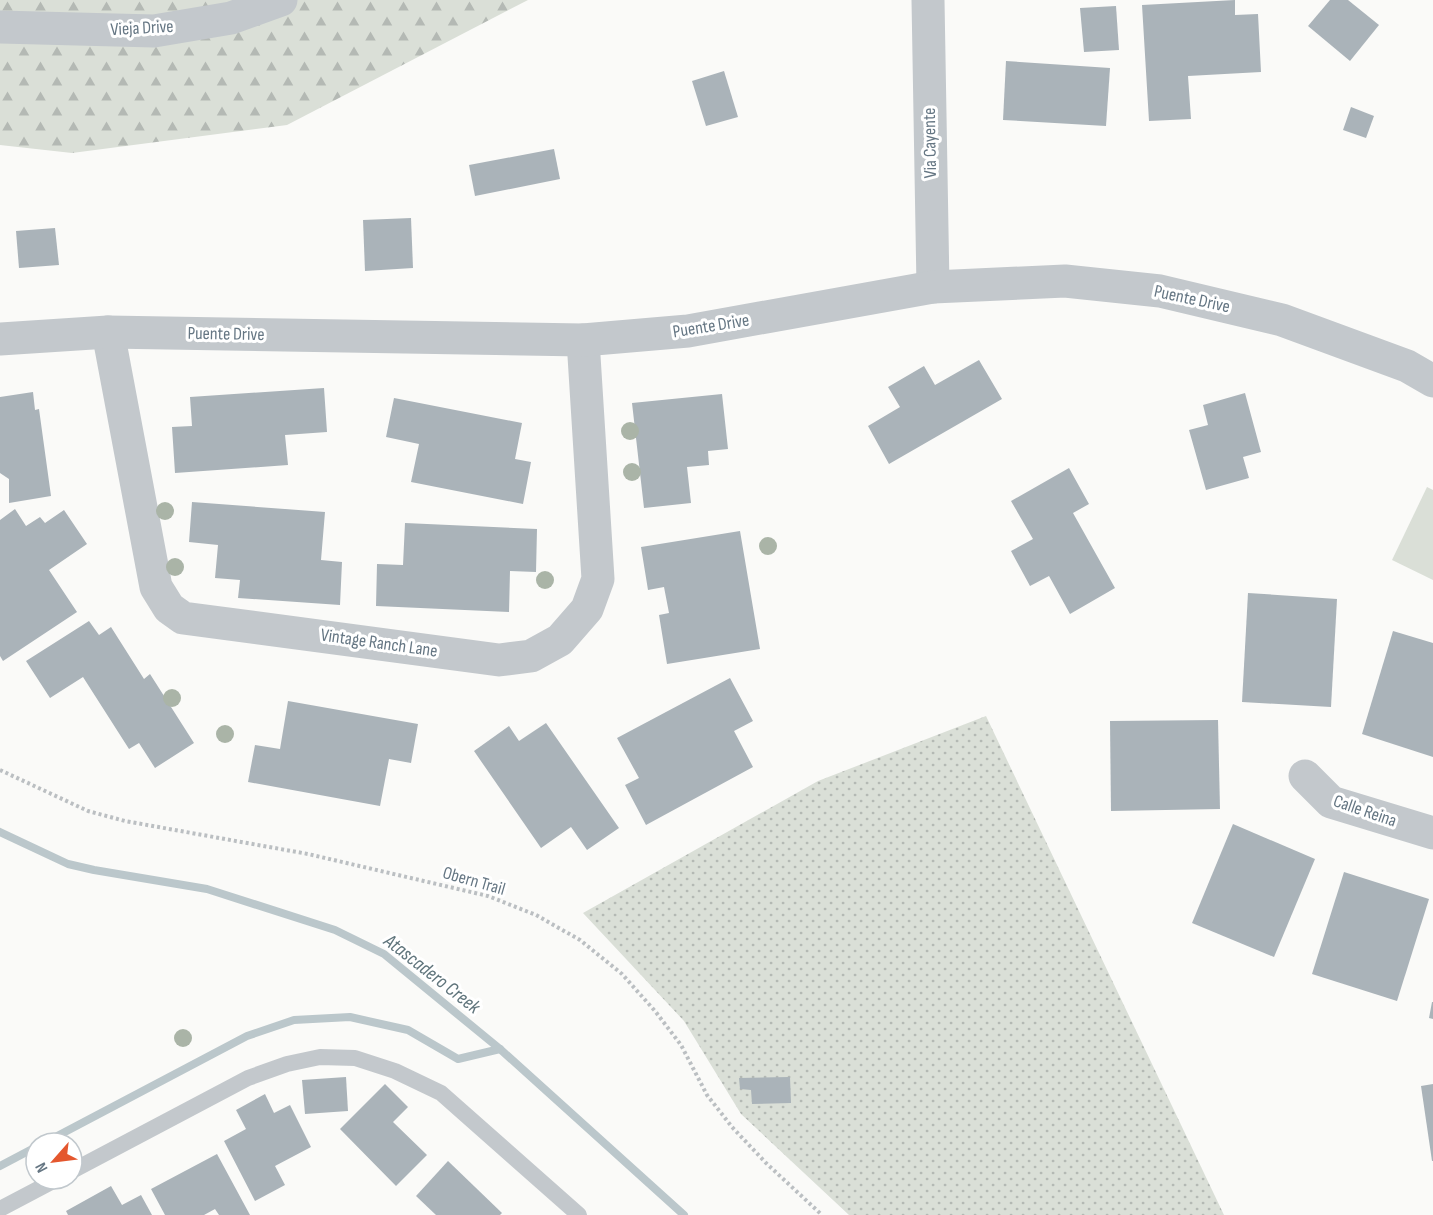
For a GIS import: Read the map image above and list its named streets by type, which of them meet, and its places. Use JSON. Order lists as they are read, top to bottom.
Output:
{
  "streets": {
    "street": [
      "Vieja Drive",
      "Via Cayente",
      "Puente Drive",
      "Vintage Ranch Lane",
      "Calle Reina"
    ],
    "path": ["Obern Trail"]
  },
  "crossings": [
    ["Via Cayente", "Puente Drive"],
    ["Puente Drive", "Vintage Ranch Lane"]
  ],
  "water": ["Atascadero Creek"],
  "north": "bottom left"
}
